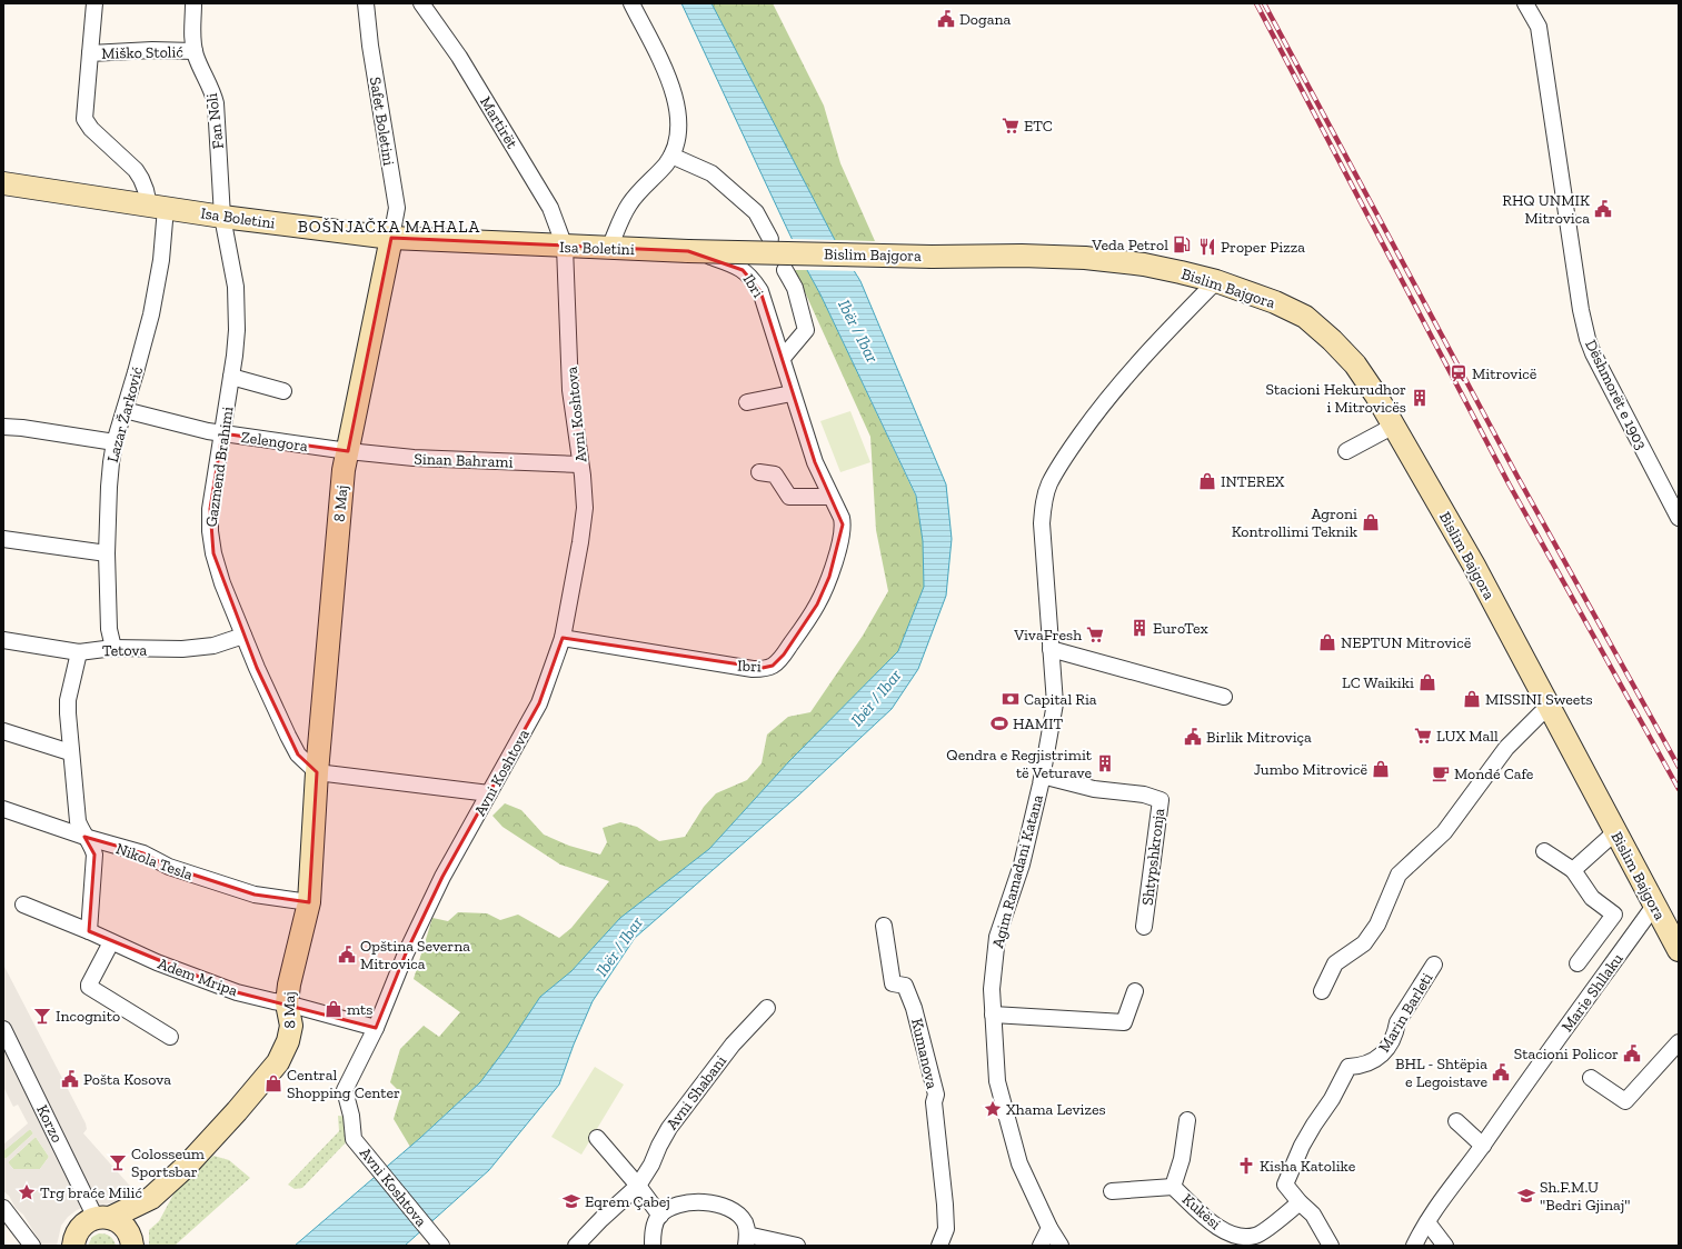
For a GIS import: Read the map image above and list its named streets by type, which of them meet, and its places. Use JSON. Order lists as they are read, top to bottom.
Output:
{
  "streets": {
    "main road": ["Isa Boletini", "Bislim Bajgora", "8 Maj"],
    "street": [
      "Miško Stolić",
      "Fan Noli",
      "Safet Boletini",
      "Martirët",
      "Ibri",
      "Dëshmorët e 1903",
      "Lazar Žarković",
      "Avni Koshtova",
      "Zelengora",
      "Sinan Bahrami",
      "Gazmend Brahimi",
      "Tetova",
      "Shtypshkronja",
      "Nikola Tesla",
      "Agim Ramadani Katana",
      "Adem Mripa",
      "Marie Shllaku",
      "Marin Barleti",
      "Kumanova",
      "Avni Shabani",
      "Korzo",
      "Kukësi"
    ]
  },
  "crossings": [
    ["Miško Stolić", "Fan Noli"],
    ["Miško Stolić", "Isa Boletini"],
    ["Miško Stolić", "Lazar Žarković"],
    ["Fan Noli", "Isa Boletini"],
    ["Fan Noli", "Gazmend Brahimi"],
    ["Safet Boletini", "Isa Boletini"],
    ["Safet Boletini", "8 Maj"],
    ["Martirët", "Isa Boletini"],
    ["Martirët", "Avni Koshtova"],
    ["Isa Boletini", "Bislim Bajgora"],
    ["Isa Boletini", "Ibri"],
    ["Isa Boletini", "Lazar Žarković"],
    ["Isa Boletini", "Avni Koshtova"],
    ["Isa Boletini", "Gazmend Brahimi"],
    ["Isa Boletini", "8 Maj"],
    ["Bislim Bajgora", "Ibri"],
    ["Bislim Bajgora", "Agim Ramadani Katana"],
    ["Bislim Bajgora", "Marie Shllaku"],
    ["Ibri", "Avni Koshtova"],
    ["Lazar Žarković", "Zelengora"],
    ["Lazar Žarković", "Tetova"],
    ["Avni Koshtova", "Sinan Bahrami"],
    ["Avni Koshtova", "Adem Mripa"],
    ["Zelengora", "Sinan Bahrami"],
    ["Zelengora", "Gazmend Brahimi"],
    ["Zelengora", "8 Maj"],
    ["Sinan Bahrami", "8 Maj"],
    ["Gazmend Brahimi", "8 Maj"],
    ["Gazmend Brahimi", "Tetova"],
    ["8 Maj", "Nikola Tesla"],
    ["8 Maj", "Adem Mripa"],
    ["8 Maj", "Korzo"],
    ["Shtypshkronja", "Agim Ramadani Katana"],
    ["Marin Barleti", "Kukësi"]
  ],
  "districts": ["BOŠNJAČKA MAHALA"],
  "water": ["Ibër / Ibar"],
  "places": {
    "public building": [
      "Dogana",
      "RHQ UNMIK Mitrovica",
      "Birlik Mitroviça",
      "Opština Severna Mitrovica",
      "Stacioni Policor",
      "BHL - Shtëpia e Legoistave",
      "Pošta Kosova"
    ],
    "supermarket": ["ETC", "VivaFresh", "LUX Mall"],
    "fuel station": ["Veda Petrol"],
    "restaurant": ["Proper Pizza"],
    "station": ["Mitrovicë"],
    "building": ["Stacioni Hekurudhor i Mitrovicës", "EuroTex", "Qendra e Regjistrimit të Veturave"],
    "shop": [
      "INTEREX",
      "Agroni Kontrollimi Teknik",
      "NEPTUN Mitrovicë",
      "LC Waikiki",
      "MISSINI Sweets",
      "Jumbo Mitrovicë",
      "mts",
      "Central Shopping Center"
    ],
    "bank": ["Capital Ria"],
    "sports": ["HAMIT"],
    "cafe": ["Mondé Cafe"],
    "bar": ["Incognito", "Colosseum Sportsbar"],
    "place": ["Xhama Levizes", "Trg braće Milić"],
    "church": ["Kisha Katolike"],
    "school or university": ["Sh.F.M.U \"Bedri Gjinaj\"", "Eqrem Çabej"]
  }
}
